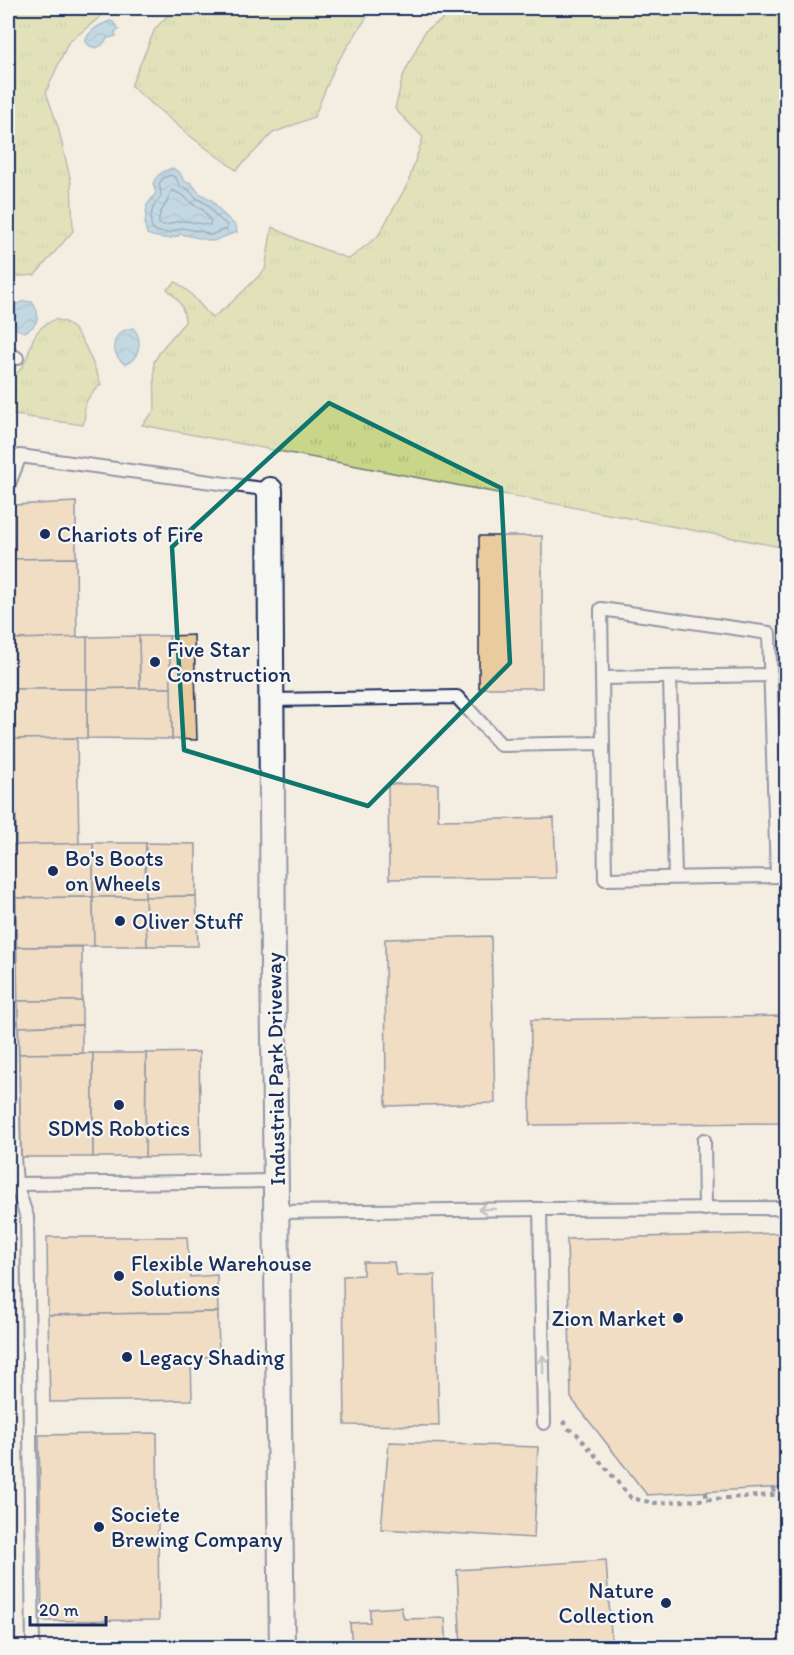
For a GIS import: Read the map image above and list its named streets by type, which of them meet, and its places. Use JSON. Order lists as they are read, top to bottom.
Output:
{
  "streets": {
    "street": ["Industrial Park Driveway"]
  },
  "places": [
    "Chariots of Fire",
    "Five Star Construction",
    "Bo's Boots on Wheels",
    "Oliver Stuff",
    "SDMS Robotics",
    "Flexible Warehouse Solutions",
    "Zion Market",
    "Legacy Shading",
    "Societe Brewing Company",
    "Nature Collection"
  ],
  "scale_bar": "20 m"
}
